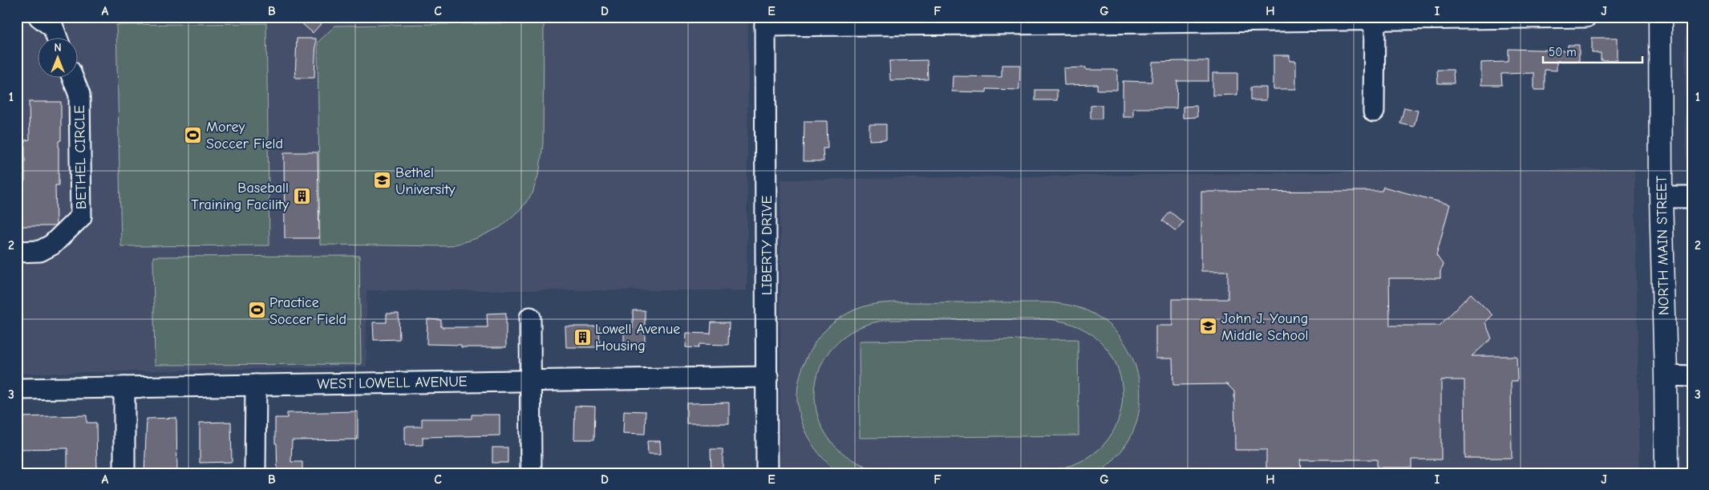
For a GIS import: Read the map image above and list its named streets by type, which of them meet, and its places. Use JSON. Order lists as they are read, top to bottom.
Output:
{
  "streets": {
    "main road": ["NORTH MAIN STREET"],
    "street": ["BETHEL CIRCLE", "LIBERTY DRIVE", "WEST LOWELL AVENUE"]
  },
  "crossings": [
    ["LIBERTY DRIVE", "WEST LOWELL AVENUE"]
  ],
  "places": {
    "sports": ["Morey Soccer Field", "Practice Soccer Field"],
    "school or university": ["Bethel University", "John J. Young Middle School"],
    "building": ["Baseball Training Facility", "Lowell Avenue Housing"]
  },
  "scale_bar": "50 m",
  "north": "top",
  "grid": {
    "columns": [
      "A",
      "B",
      "C",
      "D",
      "E",
      "F",
      "G",
      "H",
      "I",
      "J"
    ],
    "rows": ["1", "2", "3"]
  }
}
